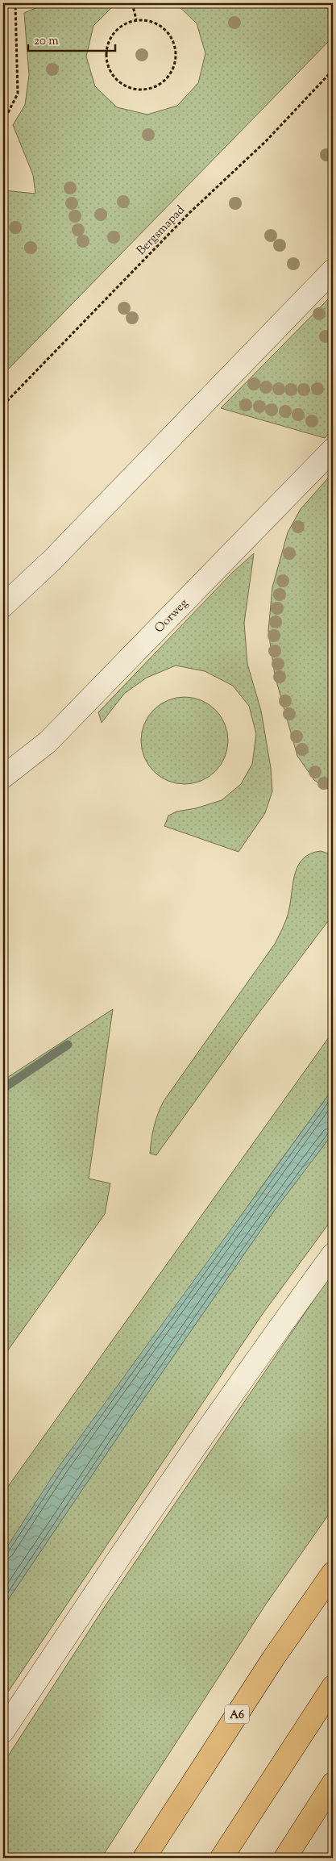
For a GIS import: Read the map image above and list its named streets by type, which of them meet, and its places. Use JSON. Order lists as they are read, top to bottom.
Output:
{
  "streets": {
    "highway": ["A6"],
    "street": ["Oorweg"],
    "path": ["Bergsmapad"]
  },
  "scale_bar": "20 m"
}
